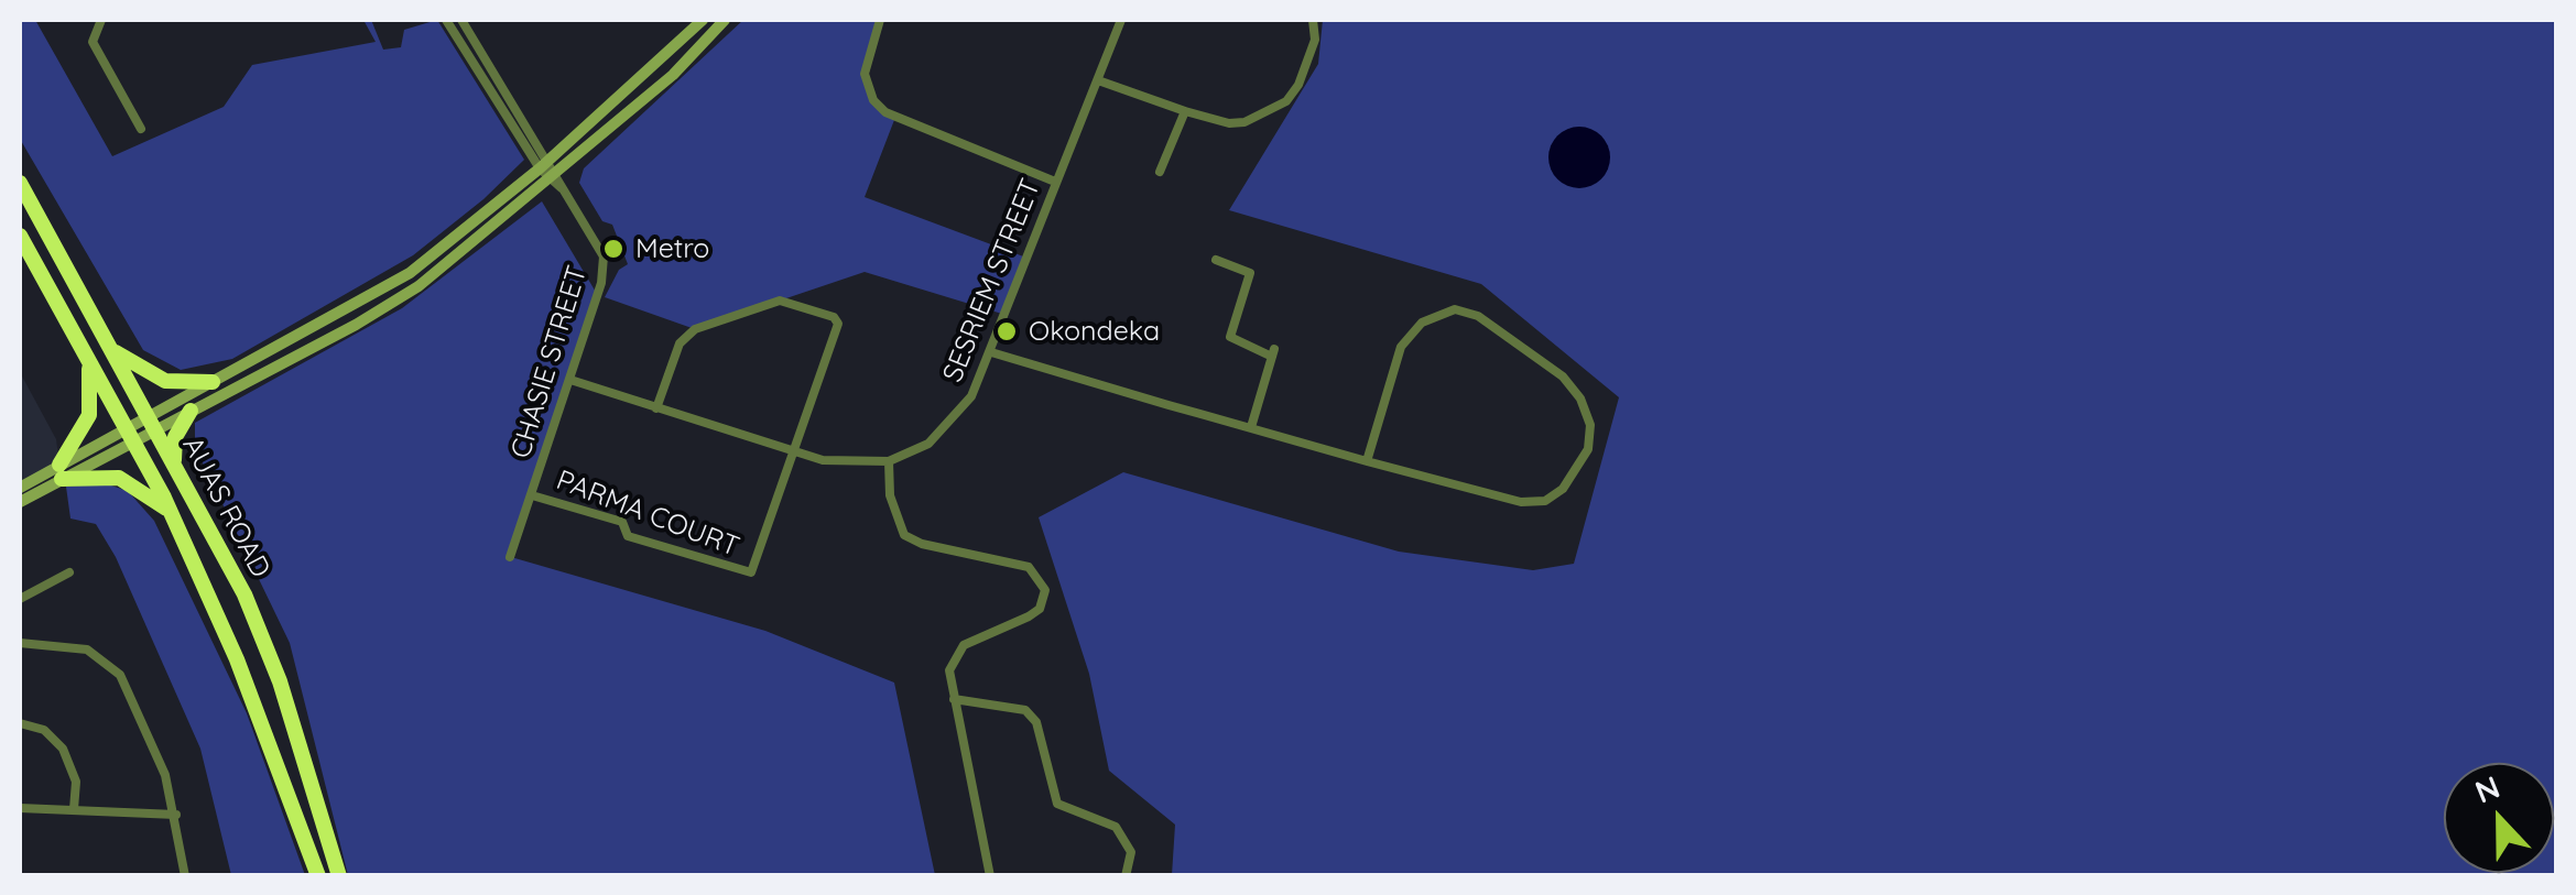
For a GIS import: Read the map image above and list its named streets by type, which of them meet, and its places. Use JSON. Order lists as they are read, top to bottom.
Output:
{
  "streets": {
    "highway": ["AUAS ROAD"],
    "street": ["SESRIEM STREET", "CHASIE STREET", "PARMA COURT"]
  },
  "crossings": [
    ["SESRIEM STREET", "CHASIE STREET"],
    ["SESRIEM STREET", "PARMA COURT"],
    ["CHASIE STREET", "PARMA COURT"]
  ],
  "places": ["Metro", "Okondeka"],
  "north": "top"
}
